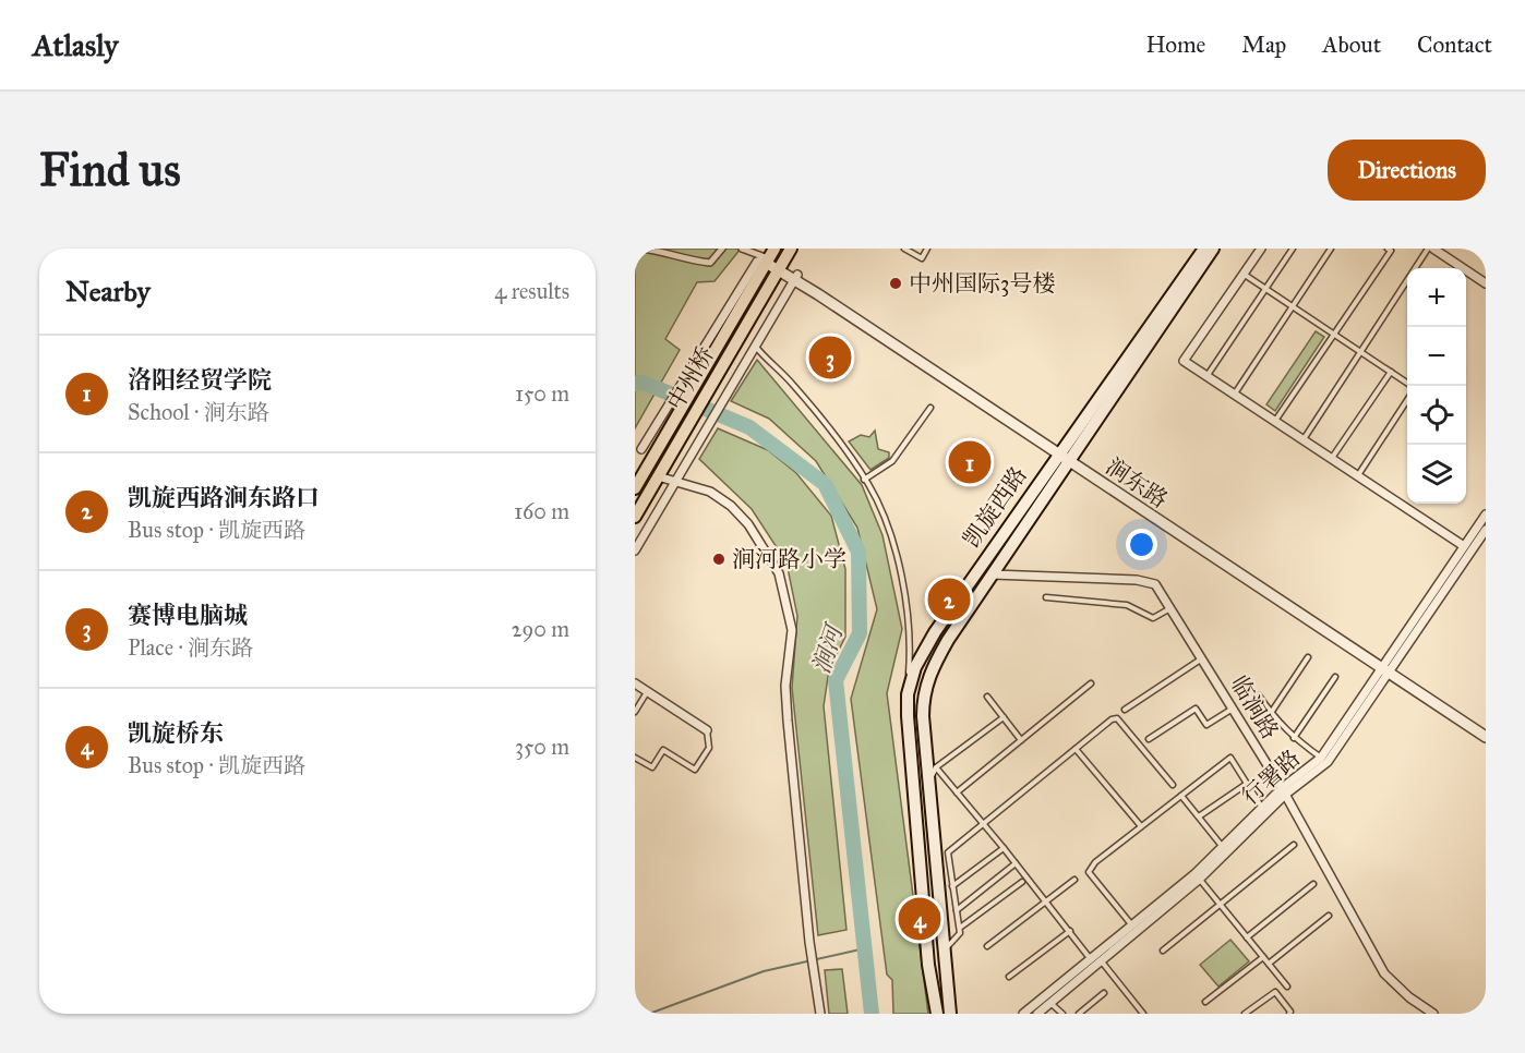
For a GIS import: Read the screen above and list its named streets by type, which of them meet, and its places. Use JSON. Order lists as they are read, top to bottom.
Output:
{
  "streets": {
    "main road": ["中州桥", "凯旋西路"],
    "street": ["涧东路", "临涧路", "行署路"]
  },
  "crossings": [
    ["中州桥", "涧东路"],
    ["涧东路", "凯旋西路"],
    ["涧东路", "行署路"],
    ["凯旋西路", "临涧路"],
    ["临涧路", "行署路"]
  ],
  "water": ["涧河"],
  "places": ["中州国际3号楼", "涧河路小学"],
  "page": {
    "header": "Atlasly",
    "nav": [
      "Home",
      "Map",
      "About",
      "Contact"
    ],
    "buttons": "Directions",
    "title": "Find us",
    "heading": ["Nearby", "4 results"],
    "map_buttons": ["+", "−"],
    "list": [
      {
        "mark": "1",
        "name": "洛阳经贸学院",
        "note": "School · 涧东路",
        "value": "150 m"
      },
      {
        "mark": "2",
        "name": "凯旋西路涧东路口",
        "note": "Bus stop · 凯旋西路",
        "value": "160 m"
      },
      {
        "mark": "3",
        "name": "赛博电脑城",
        "note": "Place · 涧东路",
        "value": "290 m"
      },
      {
        "mark": "4",
        "name": "凯旋桥东",
        "note": "Bus stop · 凯旋西路",
        "value": "350 m"
      }
    ],
    "pins": [
      "3",
      "1",
      "2",
      "4"
    ]
  }
}
